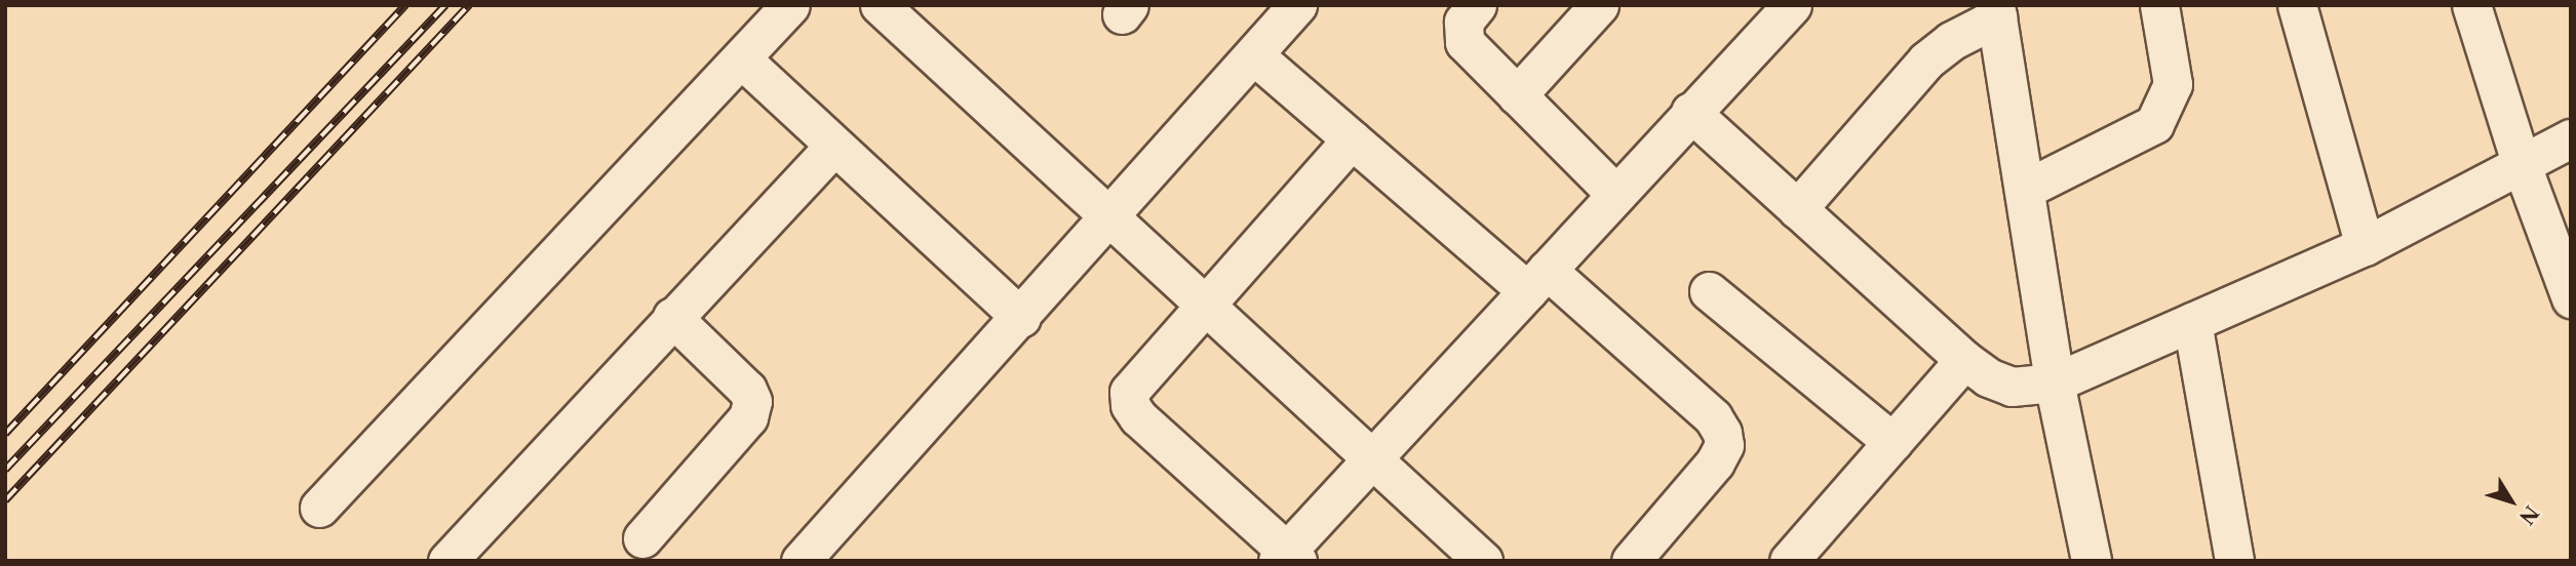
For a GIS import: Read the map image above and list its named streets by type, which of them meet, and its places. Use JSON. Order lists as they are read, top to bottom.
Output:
{
  "north": "bottom right"
}
